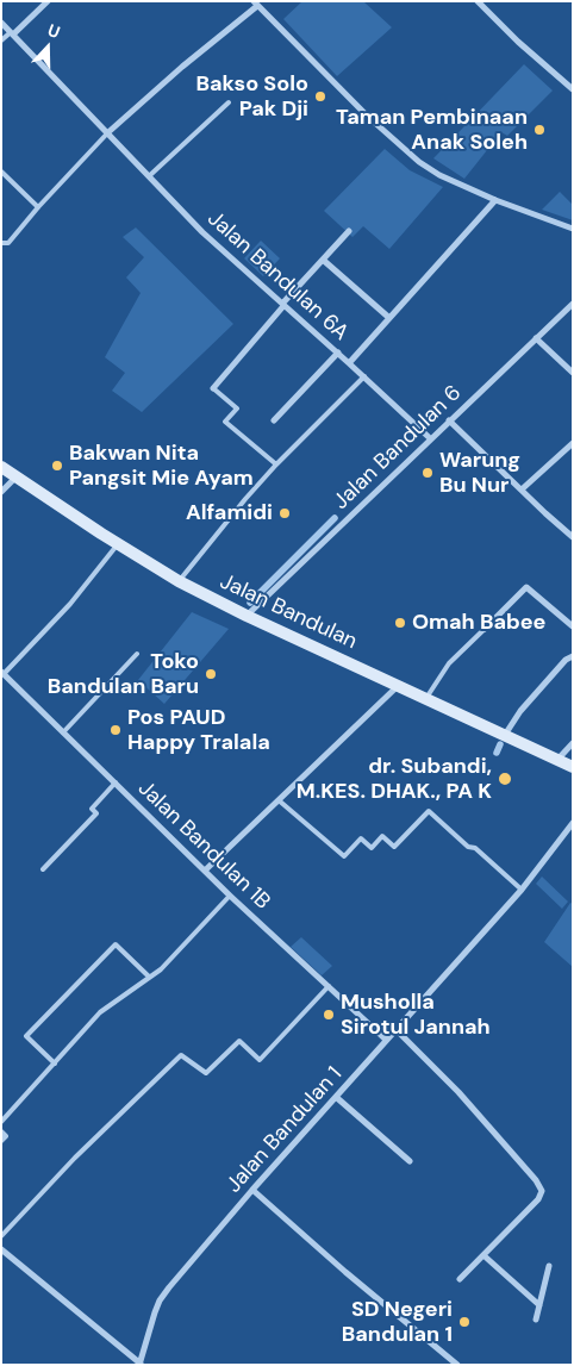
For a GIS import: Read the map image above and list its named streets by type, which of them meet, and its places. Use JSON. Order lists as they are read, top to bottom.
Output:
{
  "streets": {
    "main road": ["Jalan Bandulan"],
    "street": [
      "Jalan Bandulan 6A",
      "Jalan Bandulan 6",
      "Jalan Bandulan 1B",
      "Jalan Bandulan 1"
    ]
  },
  "crossings": [
    ["Jalan Bandulan 6A", "Jalan Bandulan 6"],
    ["Jalan Bandulan 6", "Jalan Bandulan"],
    ["Jalan Bandulan 1B", "Jalan Bandulan 1"]
  ],
  "places": [
    "Bakso Solo Pak Dji",
    "Taman Pembinaan Anak Soleh",
    "Bakwan Nita Pangsit Mie Ayam",
    "Warung Bu Nur",
    "Alfamidi",
    "Omah Babee",
    "Toko Bandulan Baru",
    "Pos PAUD Happy Tralala",
    "dr. Subandi, M.KES. DHAK., PA K",
    "Musholla Sirotul Jannah",
    "SD Negeri Bandulan 1"
  ],
  "north": "top"
}
